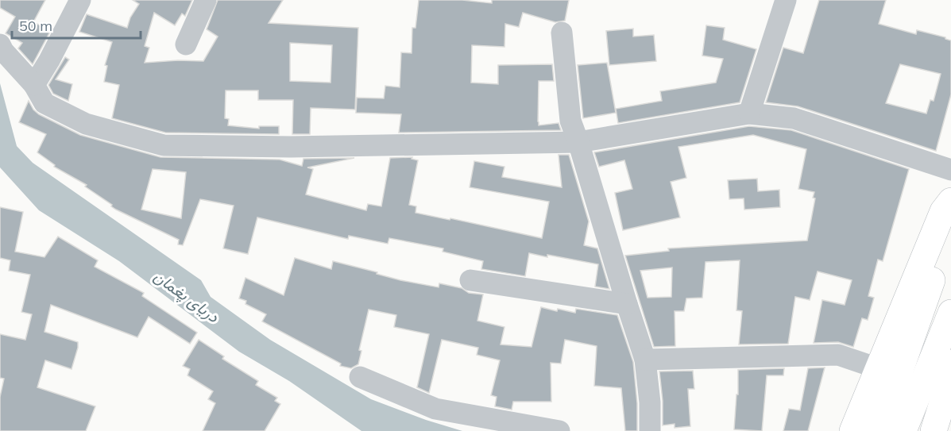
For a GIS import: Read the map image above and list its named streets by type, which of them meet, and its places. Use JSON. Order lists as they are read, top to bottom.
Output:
{
  "water": ["دریای پغمان"],
  "scale_bar": "50 m"
}
